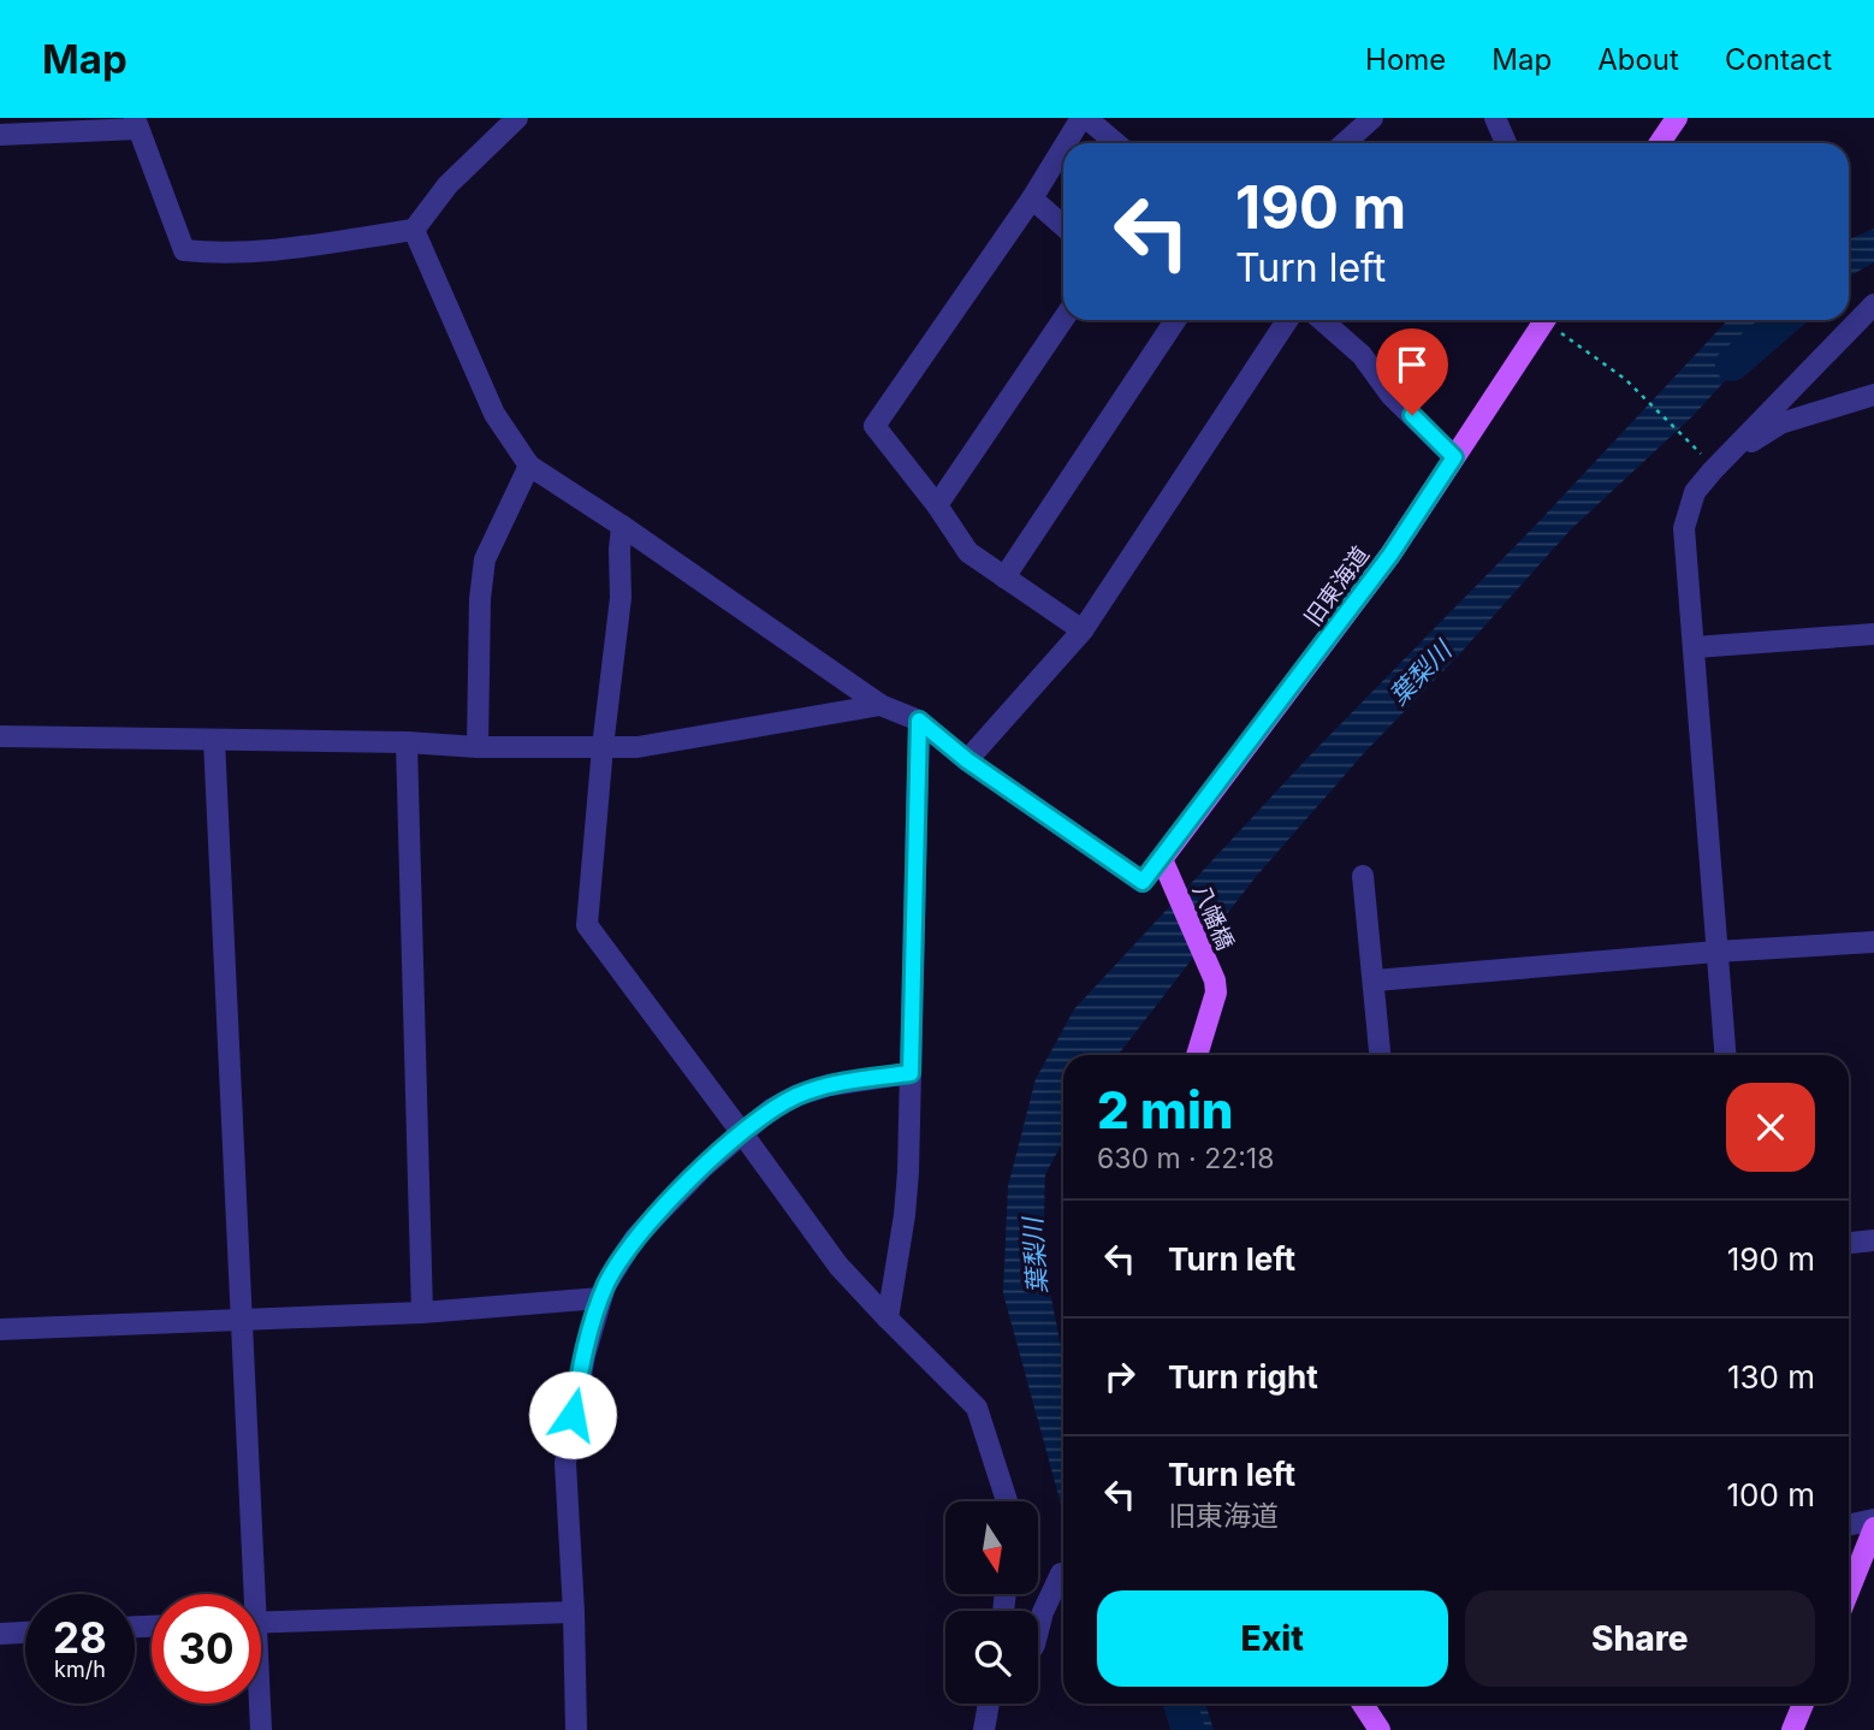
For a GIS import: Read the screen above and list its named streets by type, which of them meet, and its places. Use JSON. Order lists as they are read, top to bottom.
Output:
{
  "streets": {
    "main road": ["旧東海道", "八幡橋"]
  },
  "crossings": [
    ["旧東海道", "八幡橋"]
  ],
  "water": ["葉梨川"],
  "north": "bottom",
  "page": {
    "header": "Map",
    "nav": [
      "Home",
      "Map",
      "About",
      "Contact"
    ],
    "turn": ["190 m", "Turn left"],
    "heading": ["2 min", "630 m · 22:18"],
    "list": [
      {
        "name": "Turn left",
        "value": "190 m"
      },
      {
        "name": "Turn right",
        "value": "130 m"
      },
      {
        "name": "Turn left",
        "note": "旧東海道",
        "value": "100 m"
      }
    ],
    "buttons": ["Exit", "Share"],
    "speed": "28 km/h",
    "limit": "30"
  }
}
